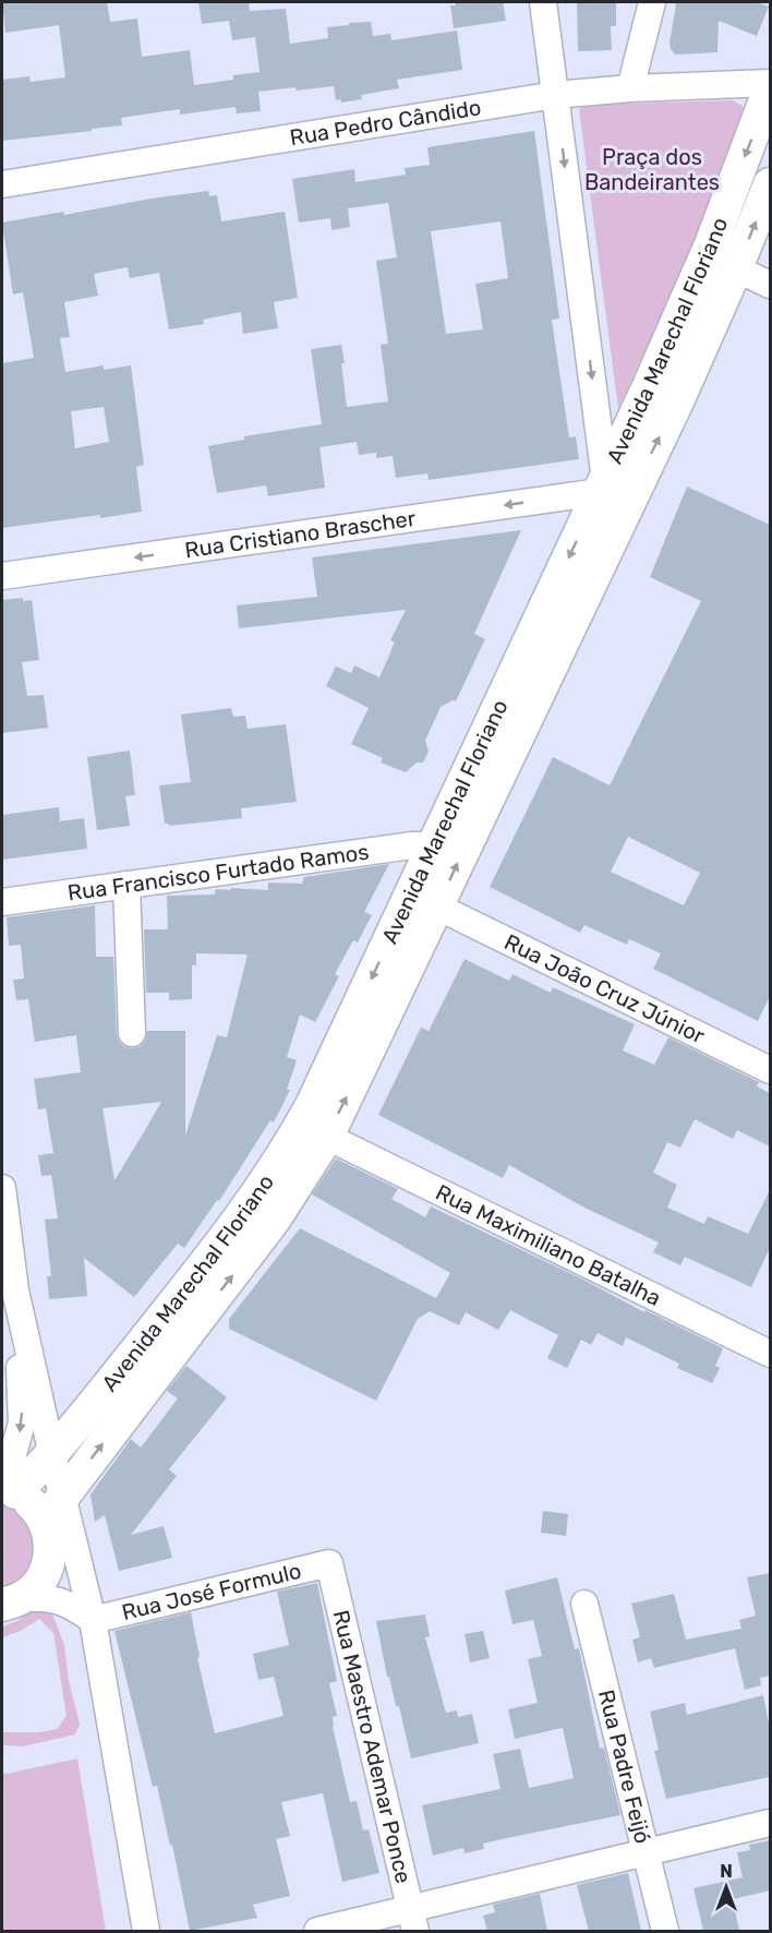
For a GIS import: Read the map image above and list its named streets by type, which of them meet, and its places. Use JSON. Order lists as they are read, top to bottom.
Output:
{
  "streets": {
    "main road": ["Avenida Marechal Floriano"],
    "street": [
      "Rua Pedro Cândido",
      "Rua Cristiano Brascher",
      "Rua Francisco Furtado Ramos",
      "Rua João Cruz Júnior",
      "Rua Maximiliano Batalha",
      "Rua José Formulo",
      "Rua Maestro Ademar Ponce",
      "Rua Padre Feijó"
    ]
  },
  "crossings": [
    ["Avenida Marechal Floriano", "Rua Cristiano Brascher"],
    ["Avenida Marechal Floriano", "Rua Francisco Furtado Ramos"],
    ["Avenida Marechal Floriano", "Rua João Cruz Júnior"],
    ["Avenida Marechal Floriano", "Rua Maximiliano Batalha"],
    ["Rua José Formulo", "Rua Maestro Ademar Ponce"]
  ],
  "one_way": ["Rua Cristiano Brascher"],
  "parks": ["Praça dos Bandeirantes"],
  "north": "top"
}
